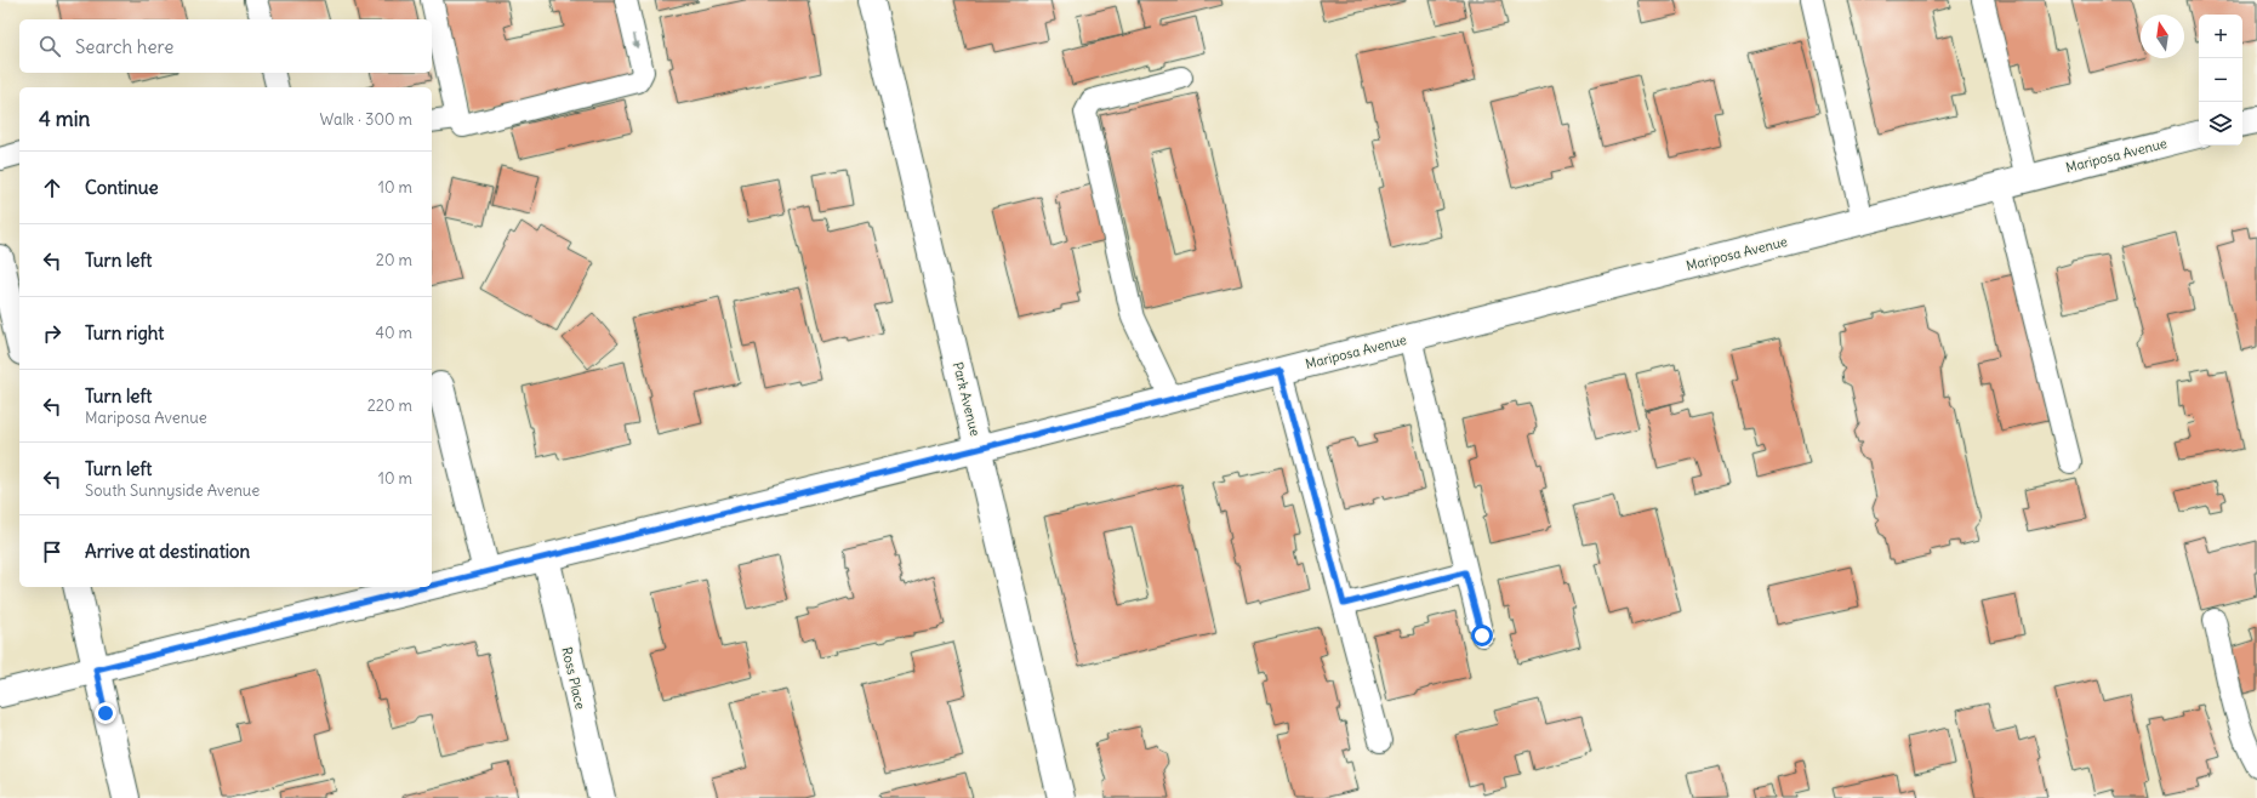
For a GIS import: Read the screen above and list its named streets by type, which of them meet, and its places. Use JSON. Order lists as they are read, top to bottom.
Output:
{
  "streets": {
    "street": ["Mariposa Avenue", "Park Avenue", "Ross Place"]
  },
  "crossings": [
    ["Mariposa Avenue", "Park Avenue"],
    ["Mariposa Avenue", "Ross Place"]
  ],
  "north": "top",
  "page": {
    "map_buttons": ["+", "−"],
    "search": "Search here",
    "heading": ["4 min", "Walk · 300 m"],
    "list": [
      ["Continue", "10 m"],
      ["Turn left", "20 m"],
      ["Turn right", "40 m"],
      ["Turn left", "Mariposa Avenue", "220 m"],
      ["Turn left", "South Sunnyside Avenue", "10 m"],
      "Arrive at destination"
    ]
  }
}
